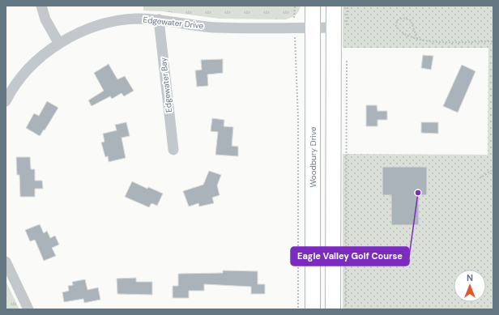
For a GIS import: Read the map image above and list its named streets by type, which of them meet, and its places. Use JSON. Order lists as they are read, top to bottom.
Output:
{
  "streets": {
    "main road": ["Woodbury Drive"],
    "street": ["Edgewater Drive", "Edgewater Bay"]
  },
  "crossings": [
    ["Edgewater Drive", "Edgewater Bay"],
    ["Edgewater Drive", "Woodbury Drive"]
  ],
  "places": ["Eagle Valley Golf Course"],
  "north": "top"
}
